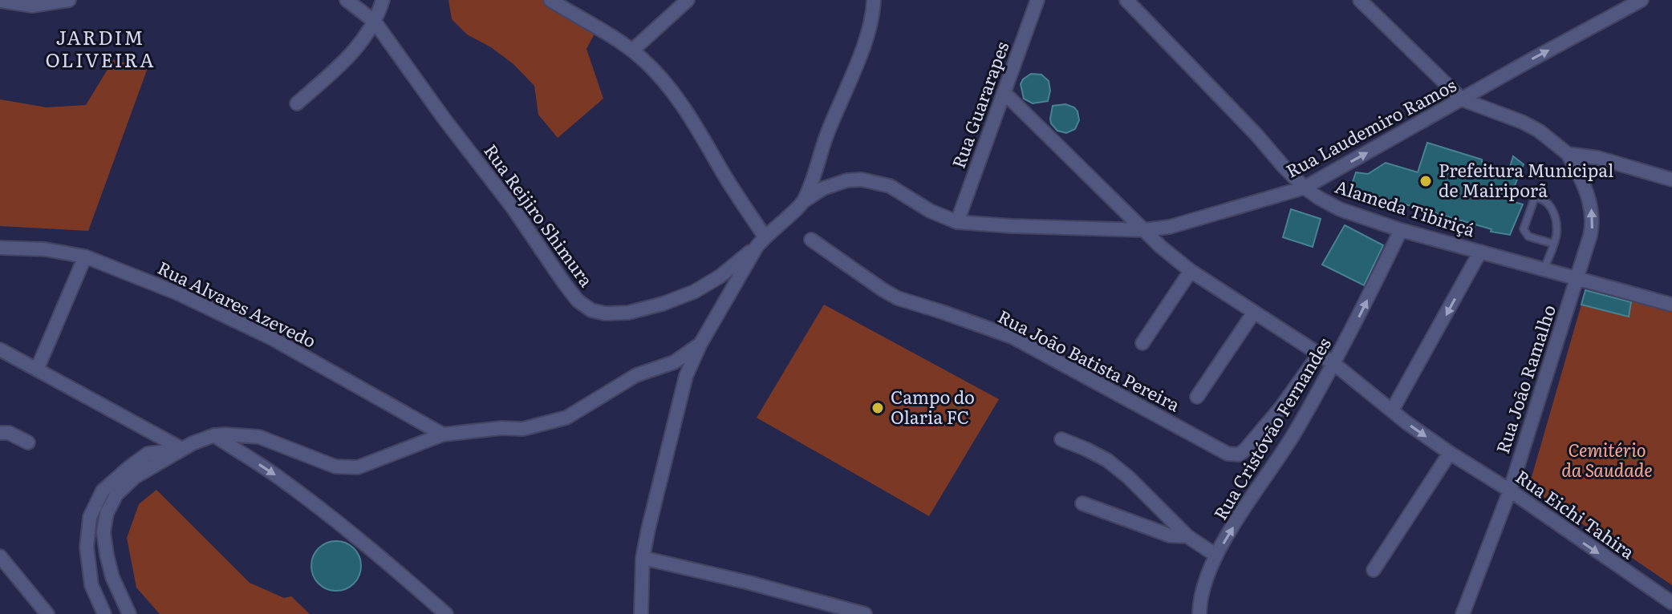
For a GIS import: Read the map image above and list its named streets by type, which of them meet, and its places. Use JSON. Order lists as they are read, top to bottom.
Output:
{
  "streets": {
    "street": [
      "Rua Guararapes",
      "Rua Laudemiro Ramos",
      "Alameda Tibiriçá",
      "Rua Reijiro Shimura",
      "Rua Alvares Azevedo",
      "Rua João Batista Pereira",
      "Rua João Ramalho",
      "Rua Cristóvão Fernandes",
      "Rua Eichi Tahira"
    ]
  },
  "crossings": [
    ["Rua Guararapes", "Rua Laudemiro Ramos"],
    ["Rua Guararapes", "Rua Eichi Tahira"],
    ["Rua Laudemiro Ramos", "Alameda Tibiriçá"],
    ["Rua Laudemiro Ramos", "Rua Reijiro Shimura"],
    ["Rua Laudemiro Ramos", "Rua Eichi Tahira"],
    ["Alameda Tibiriçá", "Rua João Ramalho"],
    ["Alameda Tibiriçá", "Rua Cristóvão Fernandes"],
    ["Rua João Batista Pereira", "Rua Eichi Tahira"],
    ["Rua João Ramalho", "Rua Eichi Tahira"],
    ["Rua Cristóvão Fernandes", "Rua Eichi Tahira"]
  ],
  "one_way": ["Rua Laudemiro Ramos"],
  "districts": ["JARDIM OLIVEIRA"],
  "parks": ["Cemitério da Saudade"],
  "places": ["Prefeitura Municipal de Mairiporã", "Campo do Olaria FC"]
}
